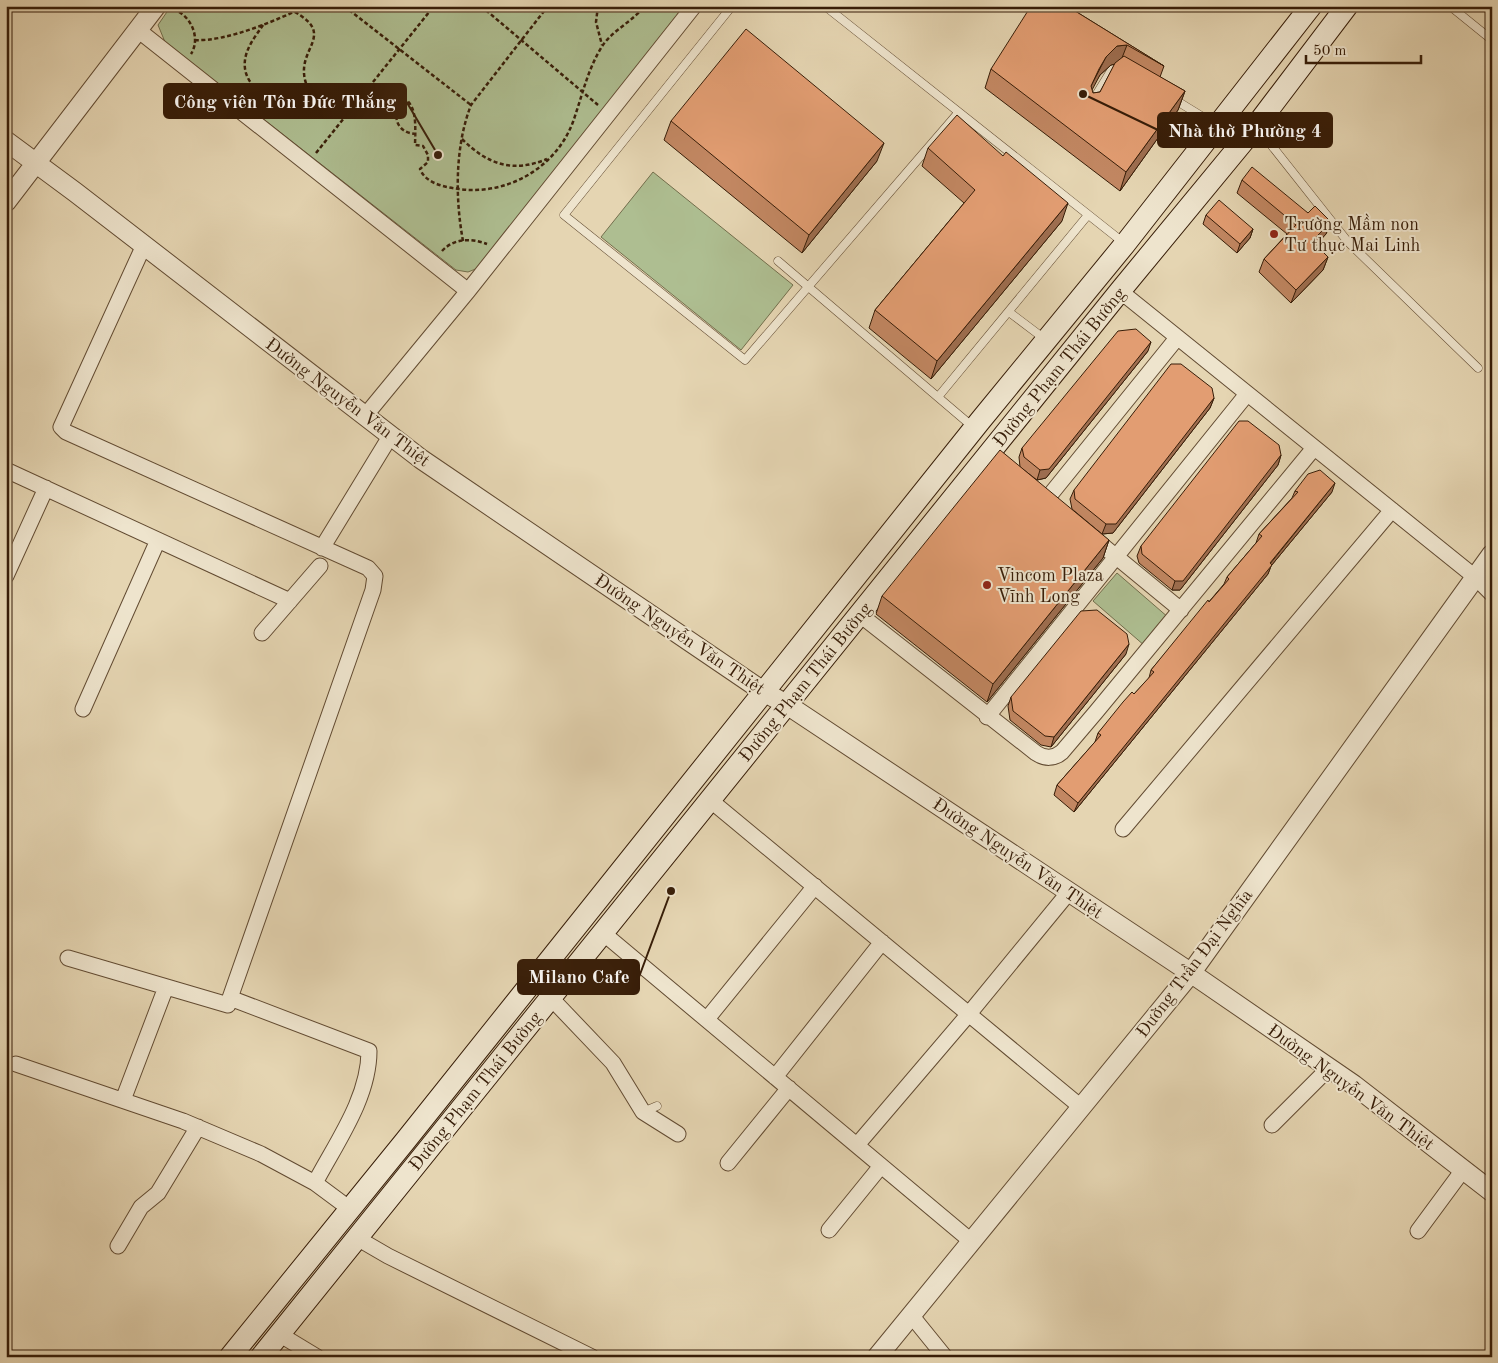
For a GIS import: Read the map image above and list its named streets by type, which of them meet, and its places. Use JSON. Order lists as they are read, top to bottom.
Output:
{
  "streets": {
    "main road": ["Đường Phạm Thái Bường"],
    "street": ["Đường Nguyễn Văn Thiệt", "Đường Trần Đại Nghĩa"]
  },
  "crossings": [
    ["Đường Phạm Thái Bường", "Đường Nguyễn Văn Thiệt"],
    ["Đường Nguyễn Văn Thiệt", "Đường Trần Đại Nghĩa"]
  ],
  "places": [
    "Nhà thờ Phường 4",
    "Công viên Tôn Đức Thắng",
    "Trường Mầm non Tư thục Mai Linh",
    "Vincom Plaza Vĩnh Long",
    "Milano Cafe"
  ],
  "scale_bar": "50 m"
}
